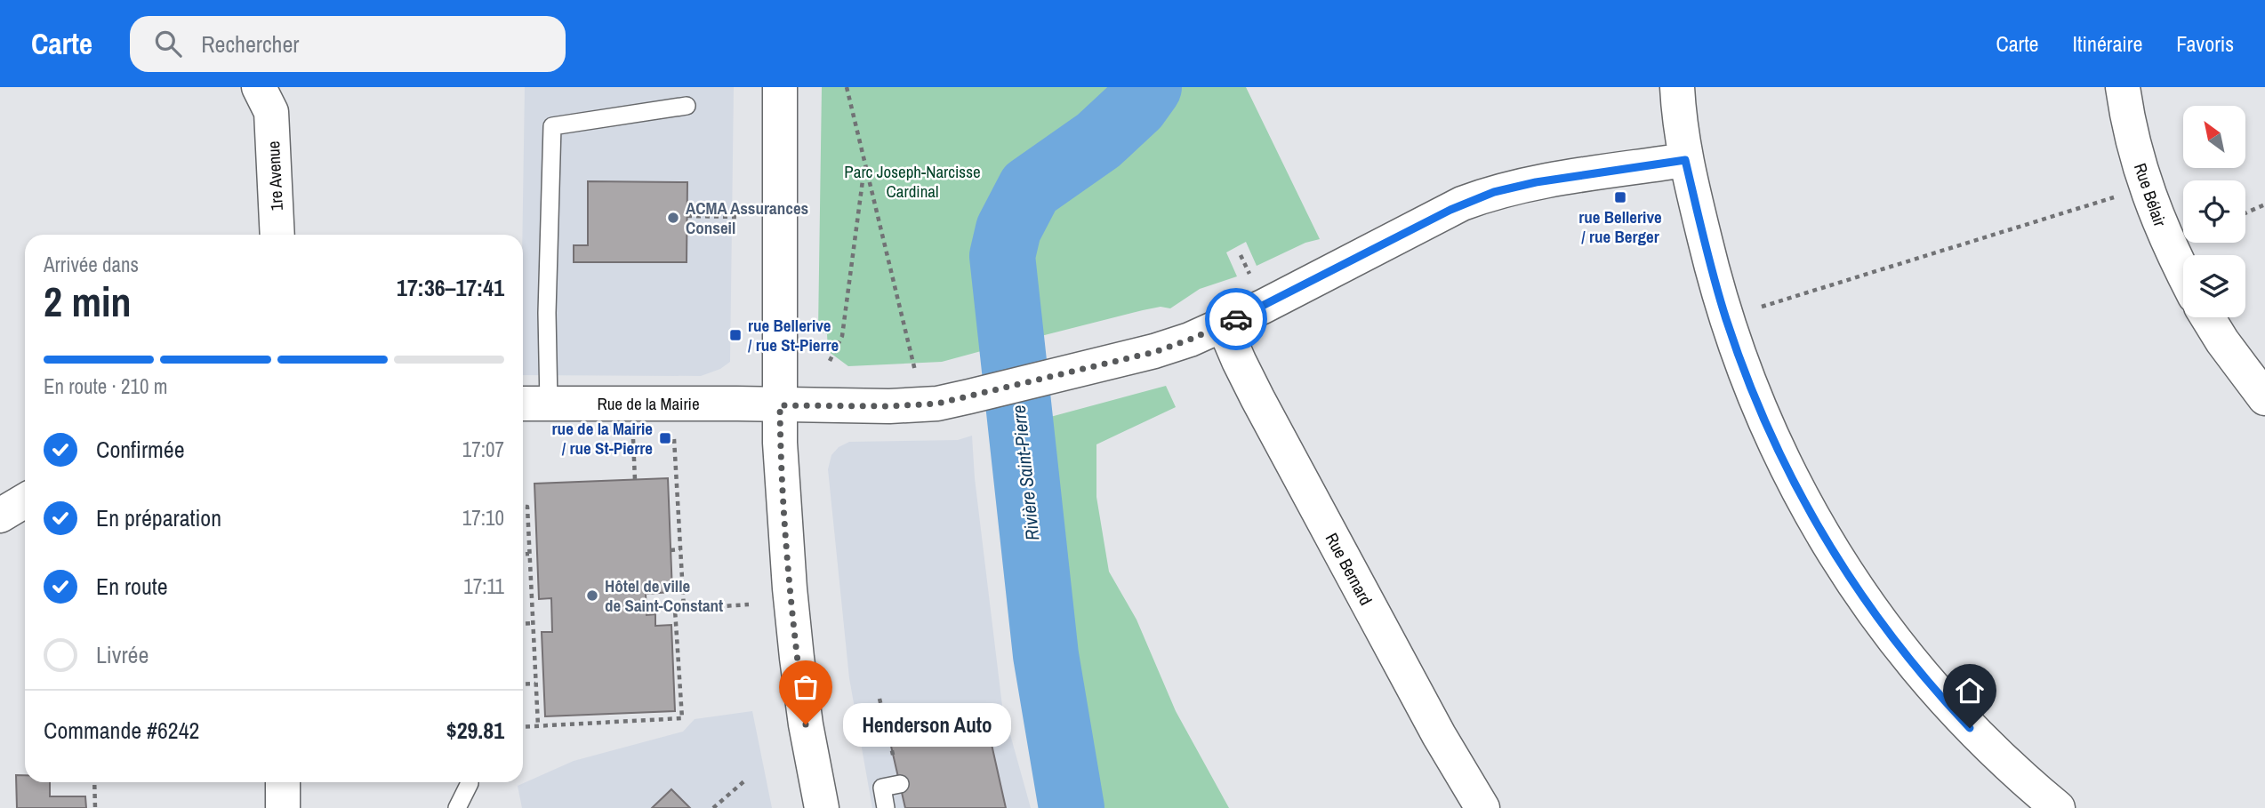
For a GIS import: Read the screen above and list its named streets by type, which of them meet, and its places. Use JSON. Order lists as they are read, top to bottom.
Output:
{
  "streets": {
    "street": [
      "1re Avenue",
      "Rue Bélair",
      "Rue de la Mairie",
      "Rue Bernard"
    ]
  },
  "crossings": [
    ["Rue de la Mairie", "Rue Bernard"]
  ],
  "water": ["Rivière Saint-Pierre"],
  "parks": ["Parc Joseph-Narcisse Cardinal"],
  "places": {
    "transit": ["rue Bellerive / rue Berger", "rue Bellerive / rue St-Pierre", "rue de la Mairie / rue St-Pierre"],
    "other": ["ACMA Assurances Conseil", "Hôtel de ville de Saint-Constant", "Henderson Auto"]
  },
  "north": "top left",
  "page": {
    "header": "Carte",
    "search": "Rechercher",
    "nav": ["Carte", "Itinéraire", "Favoris"],
    "heading": ["2 min", "Arrivée dans", "17:36–17:41"],
    "panel": ["Commande #6242", "$29.81"],
    "bar": "En route · 210 m",
    "list": [
      ["Confirmée", "17:07"],
      ["En préparation", "17:10"],
      ["En route", "17:11"],
      "Livrée"
    ],
    "bubble": "Henderson Auto"
  }
}
